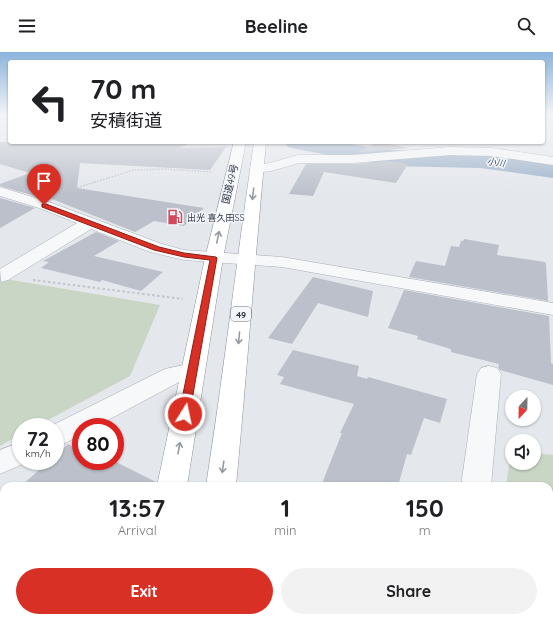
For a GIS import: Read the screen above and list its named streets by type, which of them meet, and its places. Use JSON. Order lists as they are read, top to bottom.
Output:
{
  "streets": {
    "highway": ["国道49号", "49"]
  },
  "water": ["小川"],
  "places": {
    "fuel station": ["出光 喜久田SS"]
  },
  "north": "bottom",
  "page": {
    "header": "Beeline",
    "turn": ["70 m", "安積街道"],
    "speed": "72 km/h",
    "limit": "80",
    "eta": [
      "13:57",
      "Arrival",
      "1",
      "min",
      "150",
      "m"
    ],
    "buttons": ["Exit", "Share"]
  }
}
